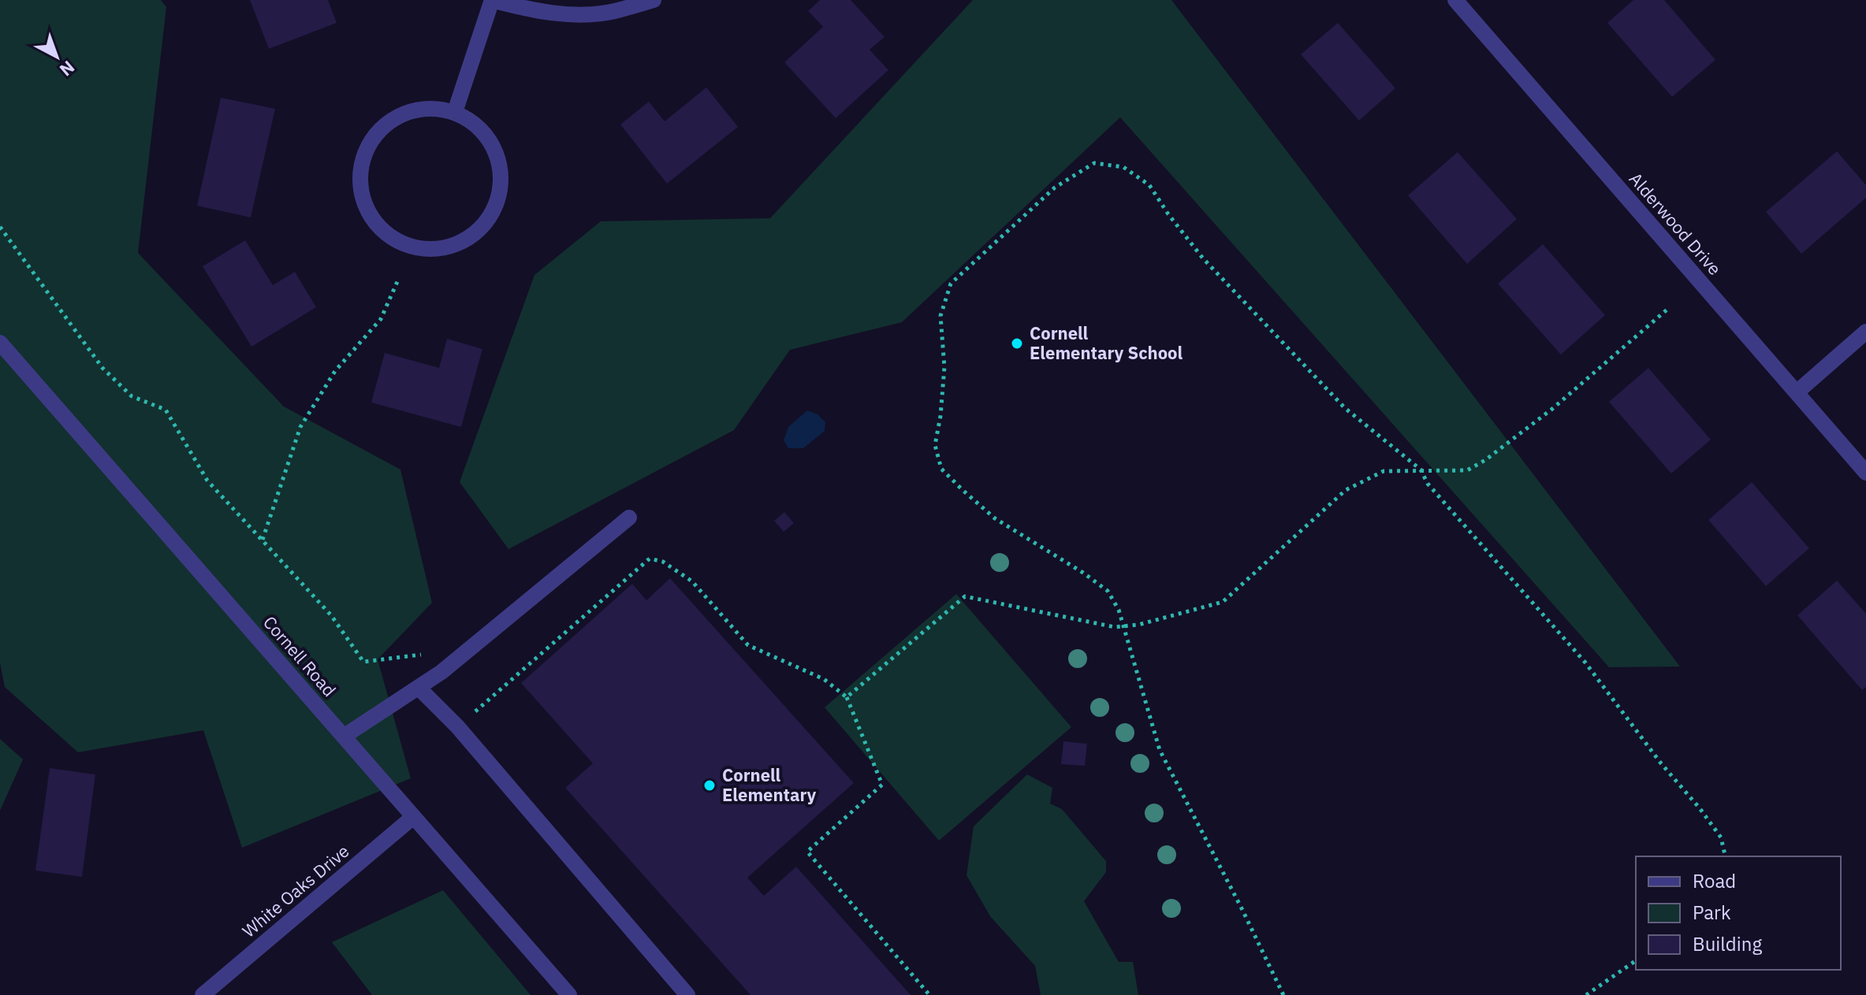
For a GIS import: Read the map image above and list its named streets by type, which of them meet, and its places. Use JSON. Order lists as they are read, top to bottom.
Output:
{
  "streets": {
    "street": ["Alderwood Drive", "Cornell Road", "White Oaks Drive"]
  },
  "crossings": [
    ["Cornell Road", "White Oaks Drive"]
  ],
  "places": ["Cornell Elementary School", "Cornell Elementary"],
  "legend": ["Road", "Park", "Building"],
  "north": "bottom right"
}
